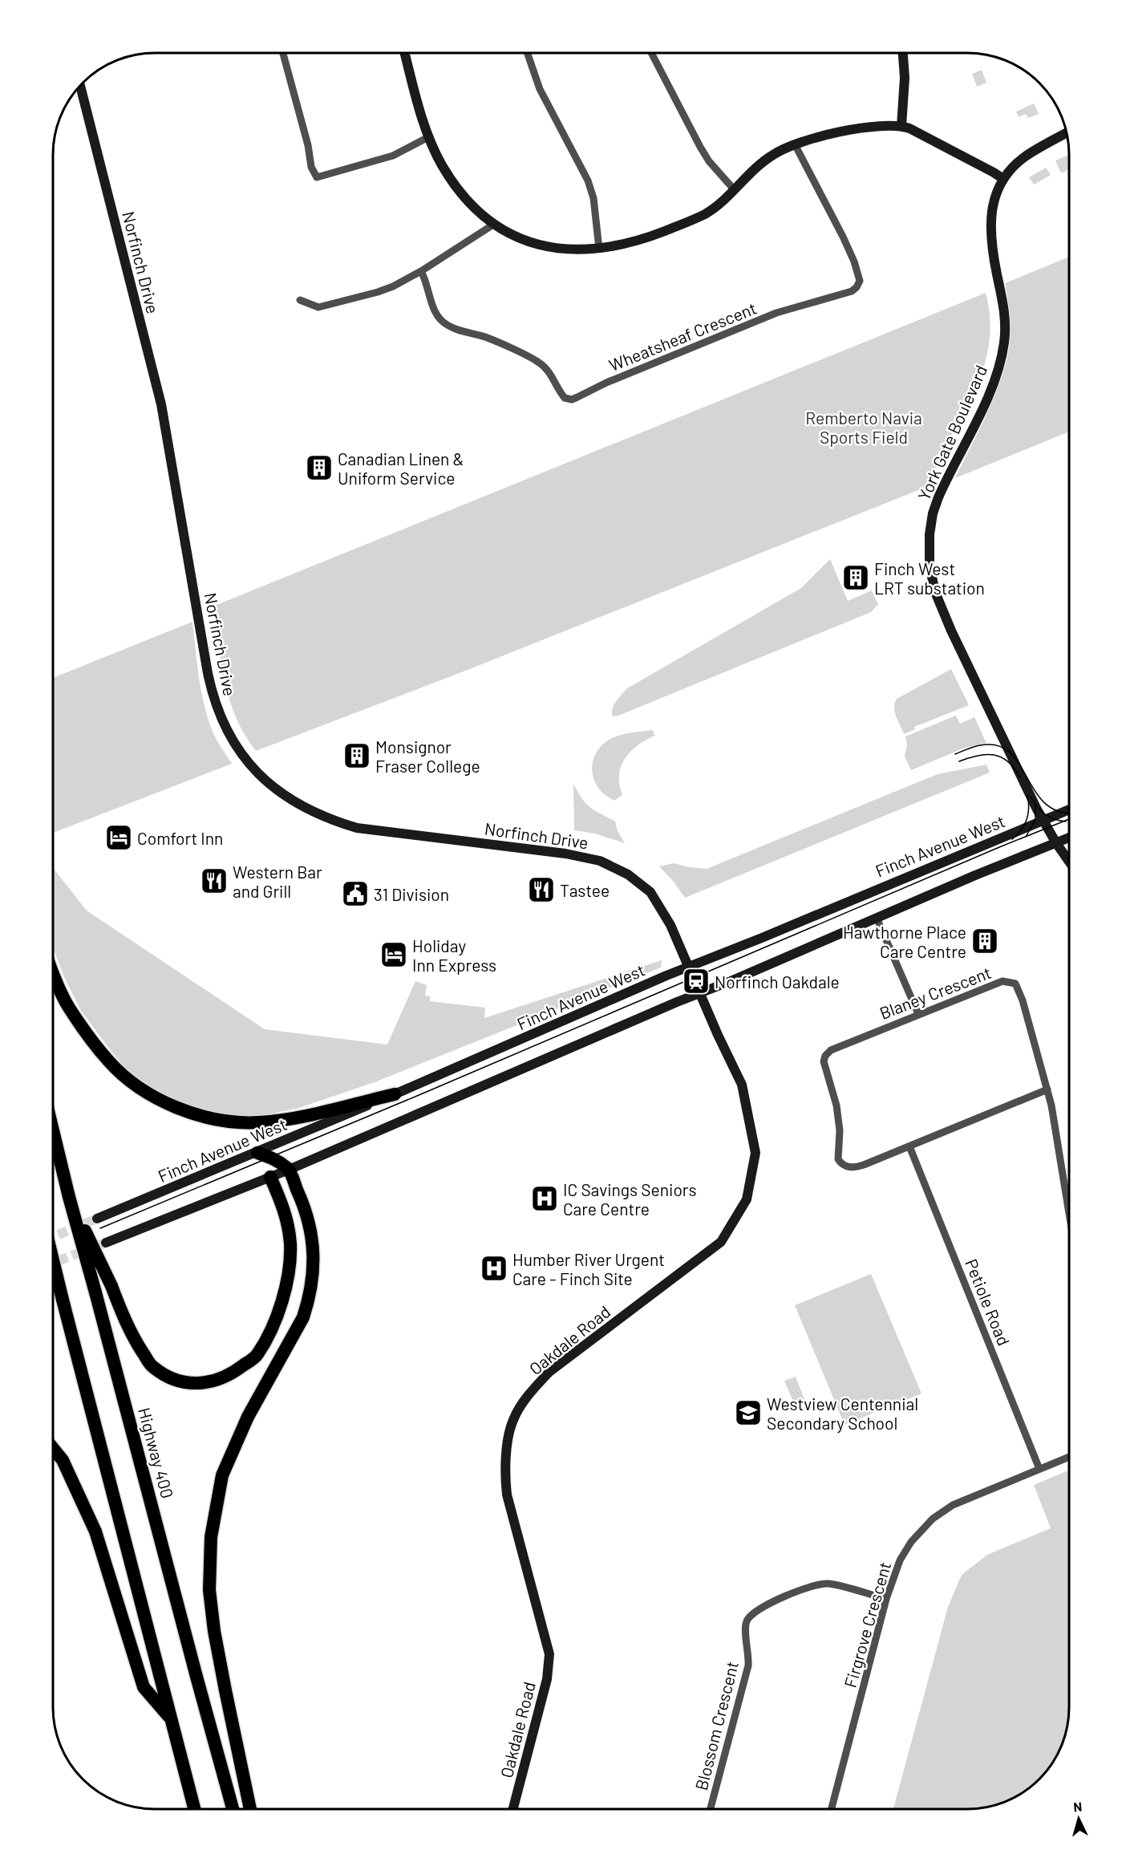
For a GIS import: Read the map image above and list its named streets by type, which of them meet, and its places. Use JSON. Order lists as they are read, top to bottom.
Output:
{
  "streets": {
    "highway": ["Highway 400"],
    "street": [
      "Norfinch Drive",
      "Wheatsheaf Crescent",
      "York Gate Boulevard",
      "Finch Avenue West",
      "Blaney Crescent",
      "Petiole Road",
      "Oakdale Road",
      "Firgrove Crescent",
      "Blossom Crescent"
    ]
  },
  "crossings": [
    ["Norfinch Drive", "Finch Avenue West"],
    ["Norfinch Drive", "Oakdale Road"],
    ["York Gate Boulevard", "Finch Avenue West"],
    ["Blaney Crescent", "Petiole Road"],
    ["Petiole Road", "Firgrove Crescent"],
    ["Firgrove Crescent", "Blossom Crescent"]
  ],
  "parks": ["Remberto Navia Sports Field"],
  "places": {
    "building": [
      "Canadian Linen & Uniform Service",
      "Finch West LRT substation",
      "Monsignor Fraser College",
      "Hawthorne Place Care Centre"
    ],
    "hotel": ["Comfort Inn", "Holiday Inn Express"],
    "restaurant": ["Western Bar and Grill", "Tastee"],
    "public building": ["31 Division"],
    "station": ["Norfinch Oakdale"],
    "hospital": ["IC Savings Seniors Care Centre", "Humber River Urgent Care - Finch Site"],
    "school or university": ["Westview Centennial Secondary School"]
  },
  "north": "top"
}
